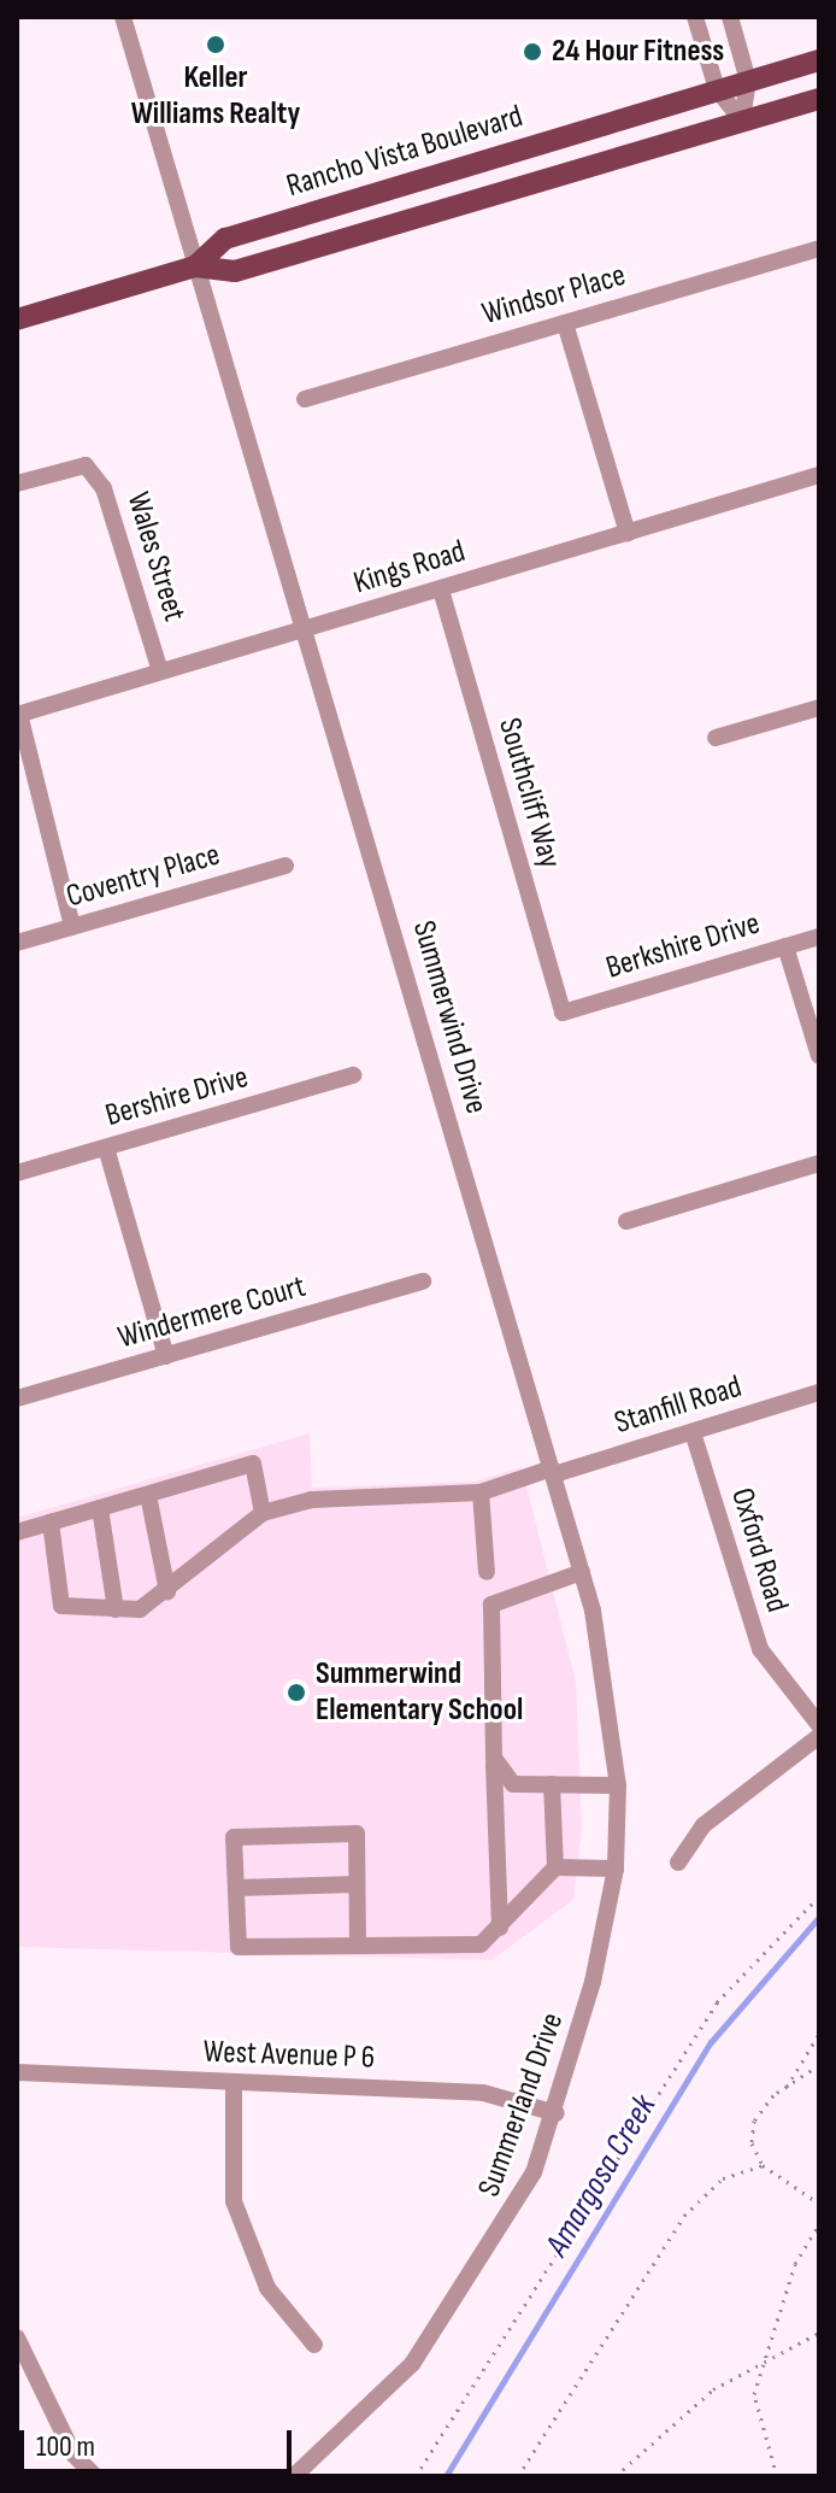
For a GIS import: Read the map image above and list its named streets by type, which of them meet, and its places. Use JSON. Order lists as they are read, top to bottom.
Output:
{
  "streets": {
    "main road": ["Rancho Vista Boulevard"],
    "street": [
      "Windsor Place",
      "Wales Street",
      "Kings Road",
      "Southcliff Way",
      "Coventry Place",
      "Berkshire Drive",
      "Summerwind Drive",
      "Bershire Drive",
      "Windermere Court",
      "Stanfill Road",
      "Oxford Road",
      "West Avenue P 6",
      "Summerland Drive"
    ]
  },
  "crossings": [
    ["Rancho Vista Boulevard", "Summerwind Drive"],
    ["Wales Street", "Kings Road"],
    ["Kings Road", "Southcliff Way"],
    ["Kings Road", "Summerwind Drive"],
    ["Southcliff Way", "Berkshire Drive"],
    ["Summerwind Drive", "Stanfill Road"],
    ["Summerwind Drive", "Summerland Drive"],
    ["Stanfill Road", "Oxford Road"],
    ["West Avenue P 6", "Summerland Drive"]
  ],
  "water": ["Amargosa Creek"],
  "places": ["Keller Williams Realty", "24 Hour Fitness", "Summerwind Elementary School"],
  "scale_bar": "100 m"
}
